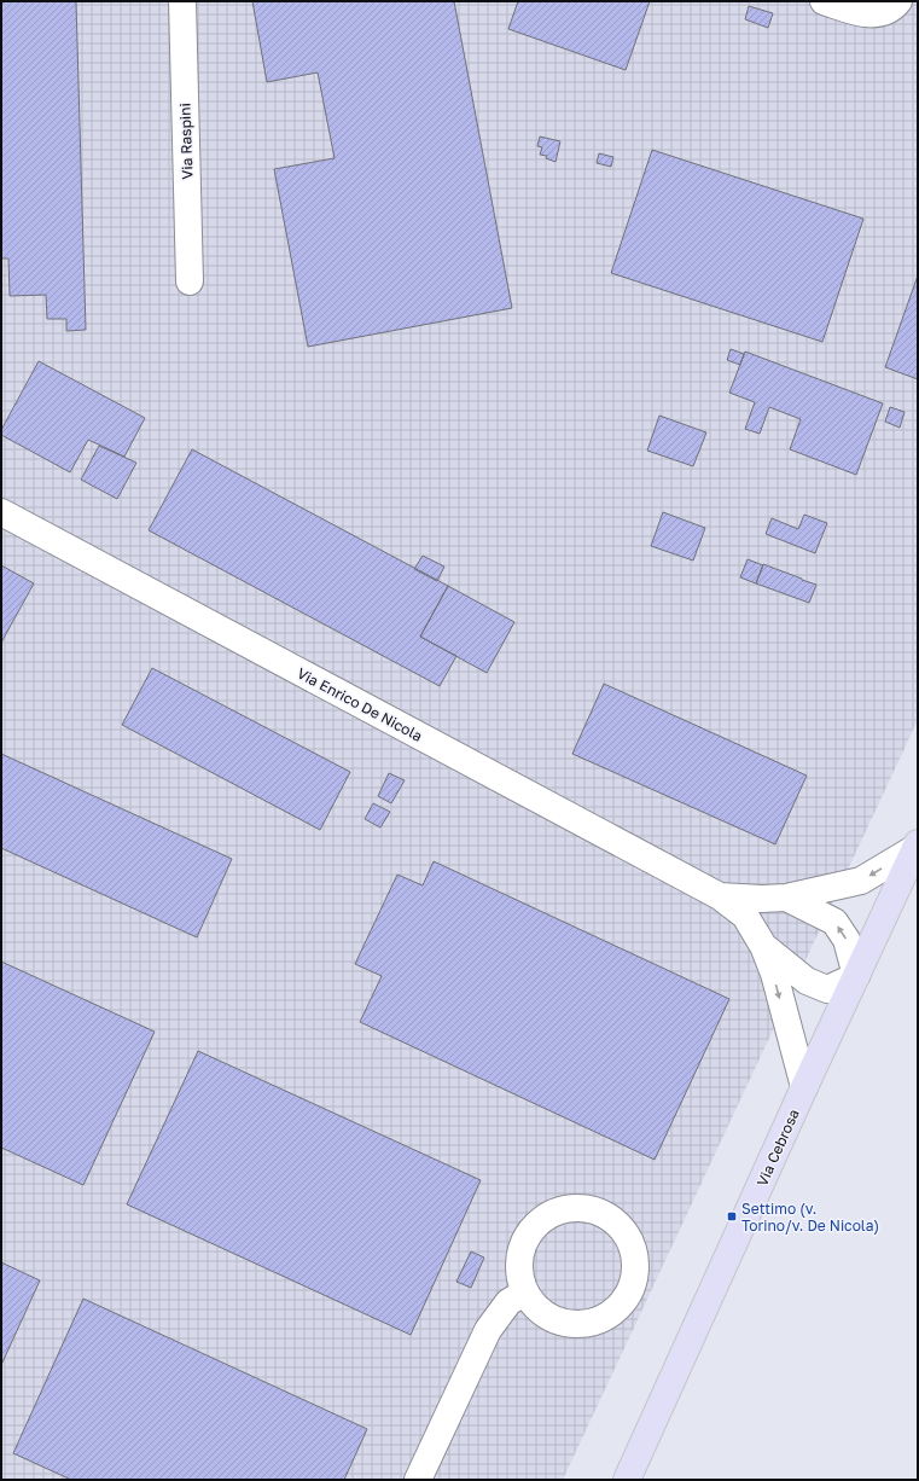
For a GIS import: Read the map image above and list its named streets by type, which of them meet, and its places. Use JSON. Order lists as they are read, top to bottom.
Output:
{
  "streets": {
    "main road": ["Via Cebrosa"],
    "street": ["Via Raspini", "Via Enrico De Nicola"]
  },
  "crossings": [
    ["Via Enrico De Nicola", "Via Cebrosa"]
  ],
  "places": {
    "transit": ["Settimo (v. Torino/v. De Nicola)"]
  }
}
